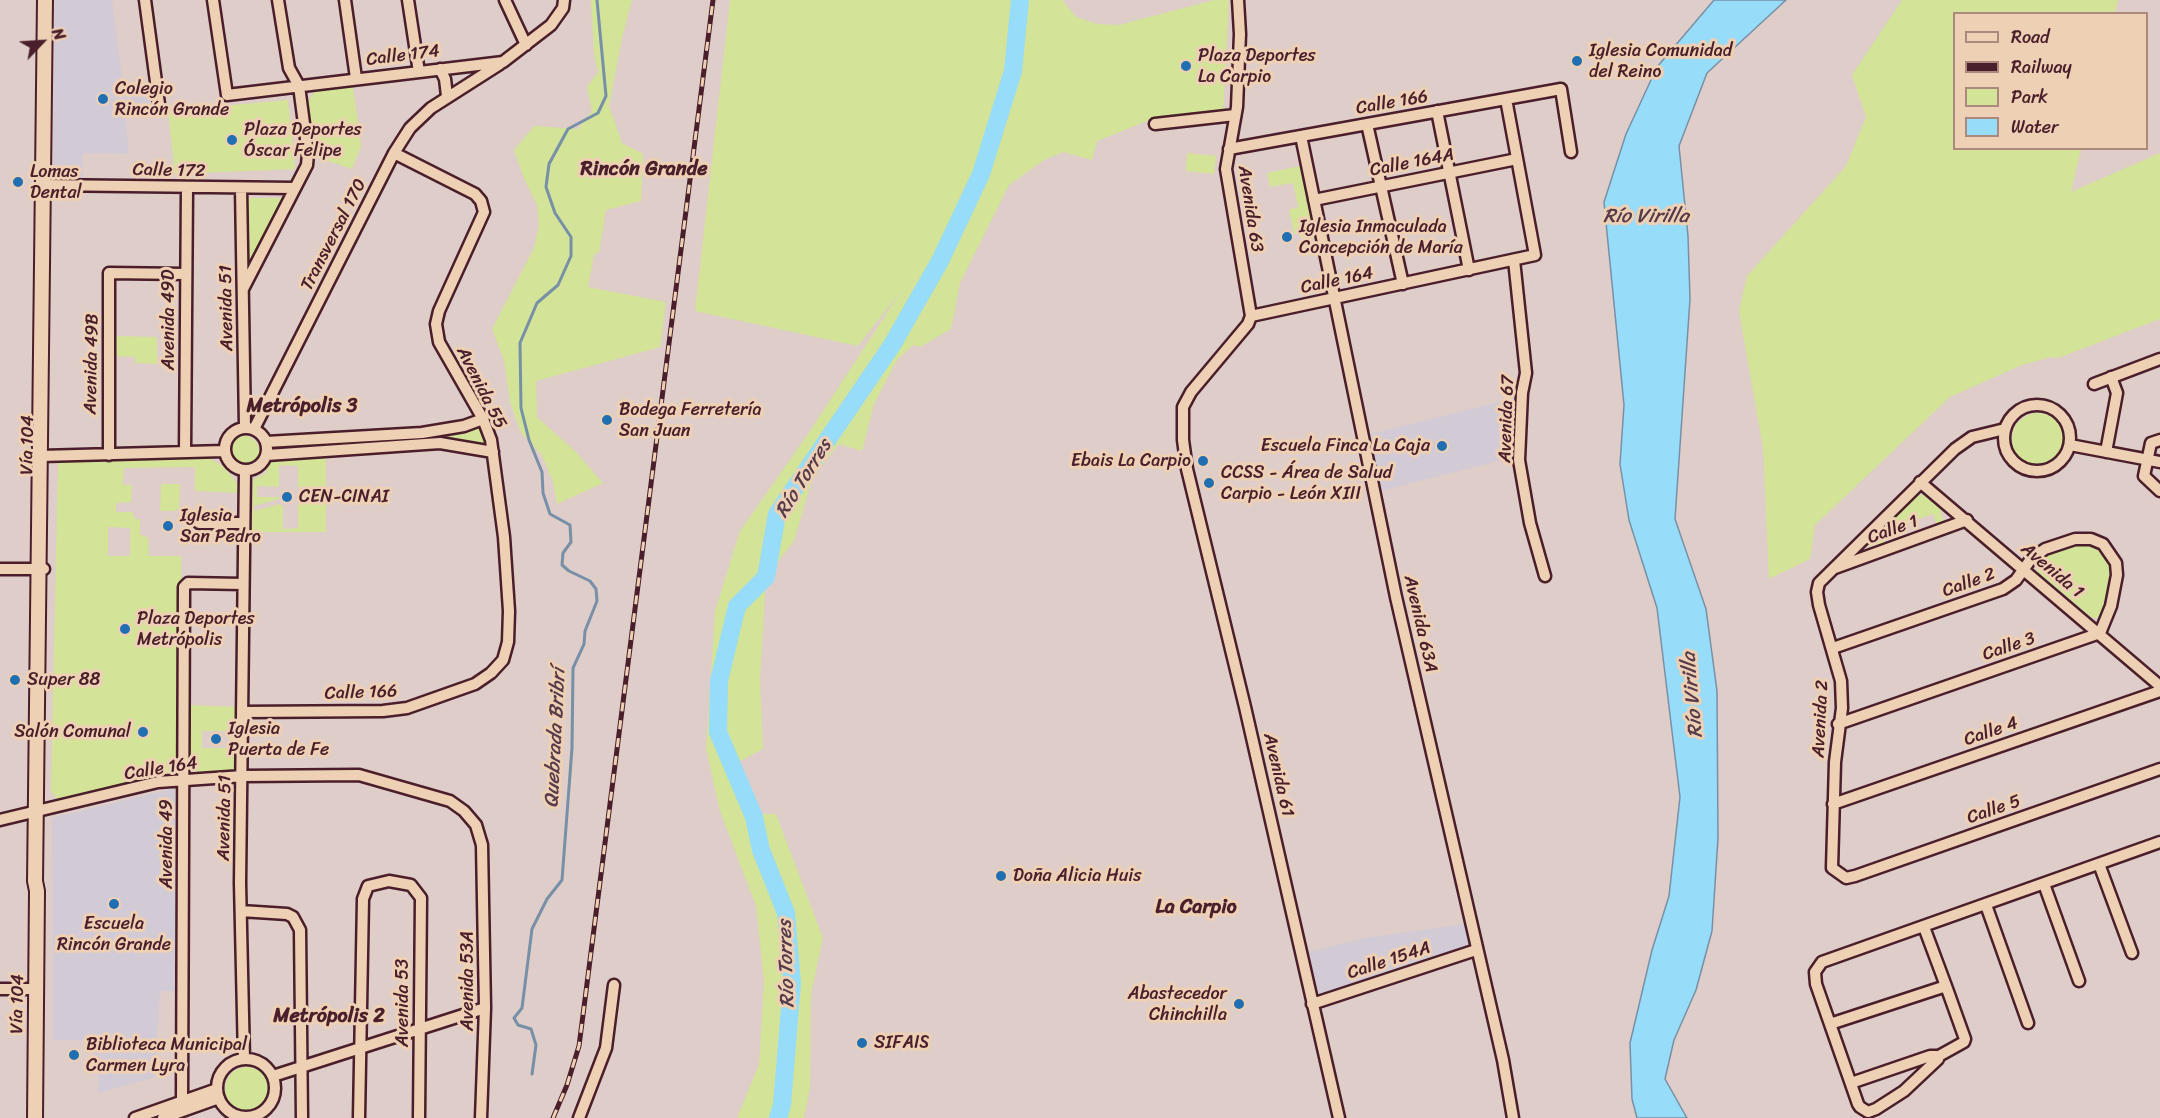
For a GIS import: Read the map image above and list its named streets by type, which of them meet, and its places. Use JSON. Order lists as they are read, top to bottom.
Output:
{
  "streets": {
    "main road": ["Vía 104"],
    "street": [
      "Calle 174",
      "Calle 166",
      "Calle 164A",
      "Calle 172",
      "Avenida 63",
      "Transversal 170",
      "Calle 164",
      "Avenida 51",
      "Avenida 49D",
      "Avenida 49B",
      "Avenida 55",
      "Avenida 67",
      "Calle 1",
      "Avenida 1",
      "Calle 2",
      "Avenida 63A",
      "Calle 3",
      "Avenida 2",
      "Calle 4",
      "Avenida 61",
      "Calle 5",
      "Avenida 49",
      "Calle 154A",
      "Avenida 53A",
      "Avenida 53"
    ]
  },
  "crossings": [
    ["Calle 174", "Transversal 170"],
    ["Calle 166", "Avenida 63"],
    ["Calle 166", "Avenida 51"],
    ["Calle 166", "Avenida 55"],
    ["Calle 166", "Avenida 63A"],
    ["Calle 164A", "Calle 164"],
    ["Calle 164A", "Avenida 63A"],
    ["Calle 172", "Avenida 51"],
    ["Calle 172", "Avenida 49D"],
    ["Calle 172", "Vía 104"],
    ["Avenida 63", "Calle 164"],
    ["Avenida 63", "Avenida 61"],
    ["Transversal 170", "Avenida 51"],
    ["Transversal 170", "Avenida 55"],
    ["Calle 164", "Avenida 51"],
    ["Calle 164", "Avenida 67"],
    ["Calle 164", "Vía 104"],
    ["Calle 164", "Avenida 63A"],
    ["Calle 164", "Avenida 61"],
    ["Calle 164", "Avenida 49"],
    ["Calle 164", "Avenida 53A"],
    ["Avenida 51", "Avenida 49"],
    ["Avenida 49D", "Avenida 49B"],
    ["Calle 1", "Avenida 1"],
    ["Calle 1", "Avenida 2"],
    ["Avenida 1", "Calle 2"],
    ["Avenida 1", "Calle 3"],
    ["Avenida 1", "Calle 4"],
    ["Calle 2", "Calle 3"],
    ["Calle 2", "Avenida 2"],
    ["Avenida 63A", "Calle 154A"],
    ["Calle 3", "Avenida 2"],
    ["Avenida 2", "Calle 4"],
    ["Avenida 2", "Calle 5"],
    ["Avenida 61", "Calle 154A"]
  ],
  "districts": [
    "Rincón Grande",
    "Metrópolis 3",
    "La Carpio",
    "Metrópolis 2"
  ],
  "water": ["Río Virilla", "Río Torres", "Quebrada Bribrí"],
  "places": [
    "Iglesia Comunidad del Reino",
    "Plaza Deportes La Carpio",
    "Colegio Rincón Grande",
    "Plaza Deportes Óscar Felipe",
    "Lomas Dental",
    "Iglesia Inmaculada Concepción de María",
    "Bodega Ferretería San Juan",
    "Escuela Finca La Caja",
    "Ebais La Carpio",
    "CCSS - Área de Salud Carpio - León XIII",
    "CEN-CINAI",
    "Iglesia San Pedro",
    "Plaza Deportes Metrópolis",
    "Super 88",
    "Salón Comunal",
    "Iglesia Puerta de Fe",
    "Doña Alicia Huis",
    "Escuela Rincón Grande",
    "Abastecedor Chinchilla",
    "SIFAIS",
    "Biblioteca Municipal Carmen Lyra"
  ],
  "legend": [
    "Road",
    "Railway",
    "Park",
    "Water"
  ],
  "north": "top right"
}
